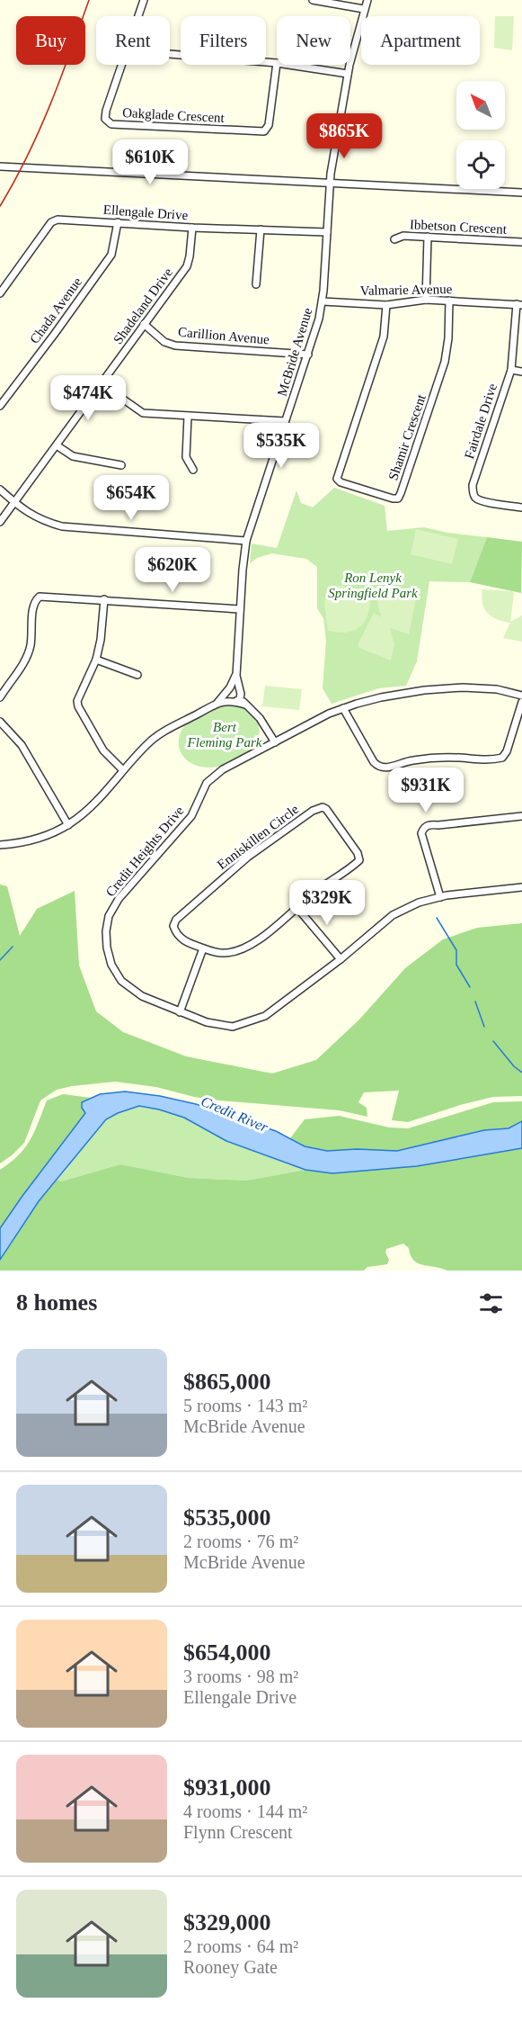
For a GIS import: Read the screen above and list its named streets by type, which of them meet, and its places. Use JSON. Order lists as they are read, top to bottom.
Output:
{
  "streets": {
    "street": [
      "Oakglade Crescent",
      "Ellengale Drive",
      "Ibbetson Crescent",
      "Valmarie Avenue",
      "Shadeland Drive",
      "Chada Avenue",
      "Carillion Avenue",
      "McBride Avenue",
      "Fairdale Drive",
      "Shamir Crescent",
      "Enniskillen Circle",
      "Credit Heights Drive"
    ]
  },
  "crossings": [
    ["Ellengale Drive", "Shadeland Drive"],
    ["Ellengale Drive", "Chada Avenue"],
    ["Ellengale Drive", "McBride Avenue"],
    ["Valmarie Avenue", "McBride Avenue"],
    ["Valmarie Avenue", "Fairdale Drive"],
    ["Valmarie Avenue", "Shamir Crescent"],
    ["Shadeland Drive", "Carillion Avenue"],
    ["Carillion Avenue", "McBride Avenue"]
  ],
  "water": ["Credit River"],
  "parks": ["Ron Lenyk Springfield Park", "Bert Fleming Park"],
  "north": "top left",
  "page": {
    "chip": [
      "Buy",
      "Rent",
      "Filters",
      "New",
      "Apartment"
    ],
    "price": [
      "$865K",
      "$610K",
      "$474K",
      "$535K",
      "$654K",
      "$620K",
      "$931K",
      "$329K"
    ],
    "heading": "8 homes",
    "list": [
      {
        "name": "$865,000",
        "note": "5 rooms · 143 m² · McBride Avenue"
      },
      {
        "name": "$535,000",
        "note": "2 rooms · 76 m² · McBride Avenue"
      },
      {
        "name": "$654,000",
        "note": "3 rooms · 98 m² · Ellengale Drive"
      },
      {
        "name": "$931,000",
        "note": "4 rooms · 144 m² · Flynn Crescent"
      },
      {
        "name": "$329,000",
        "note": "2 rooms · 64 m² · Rooney Gate"
      }
    ]
  }
}
